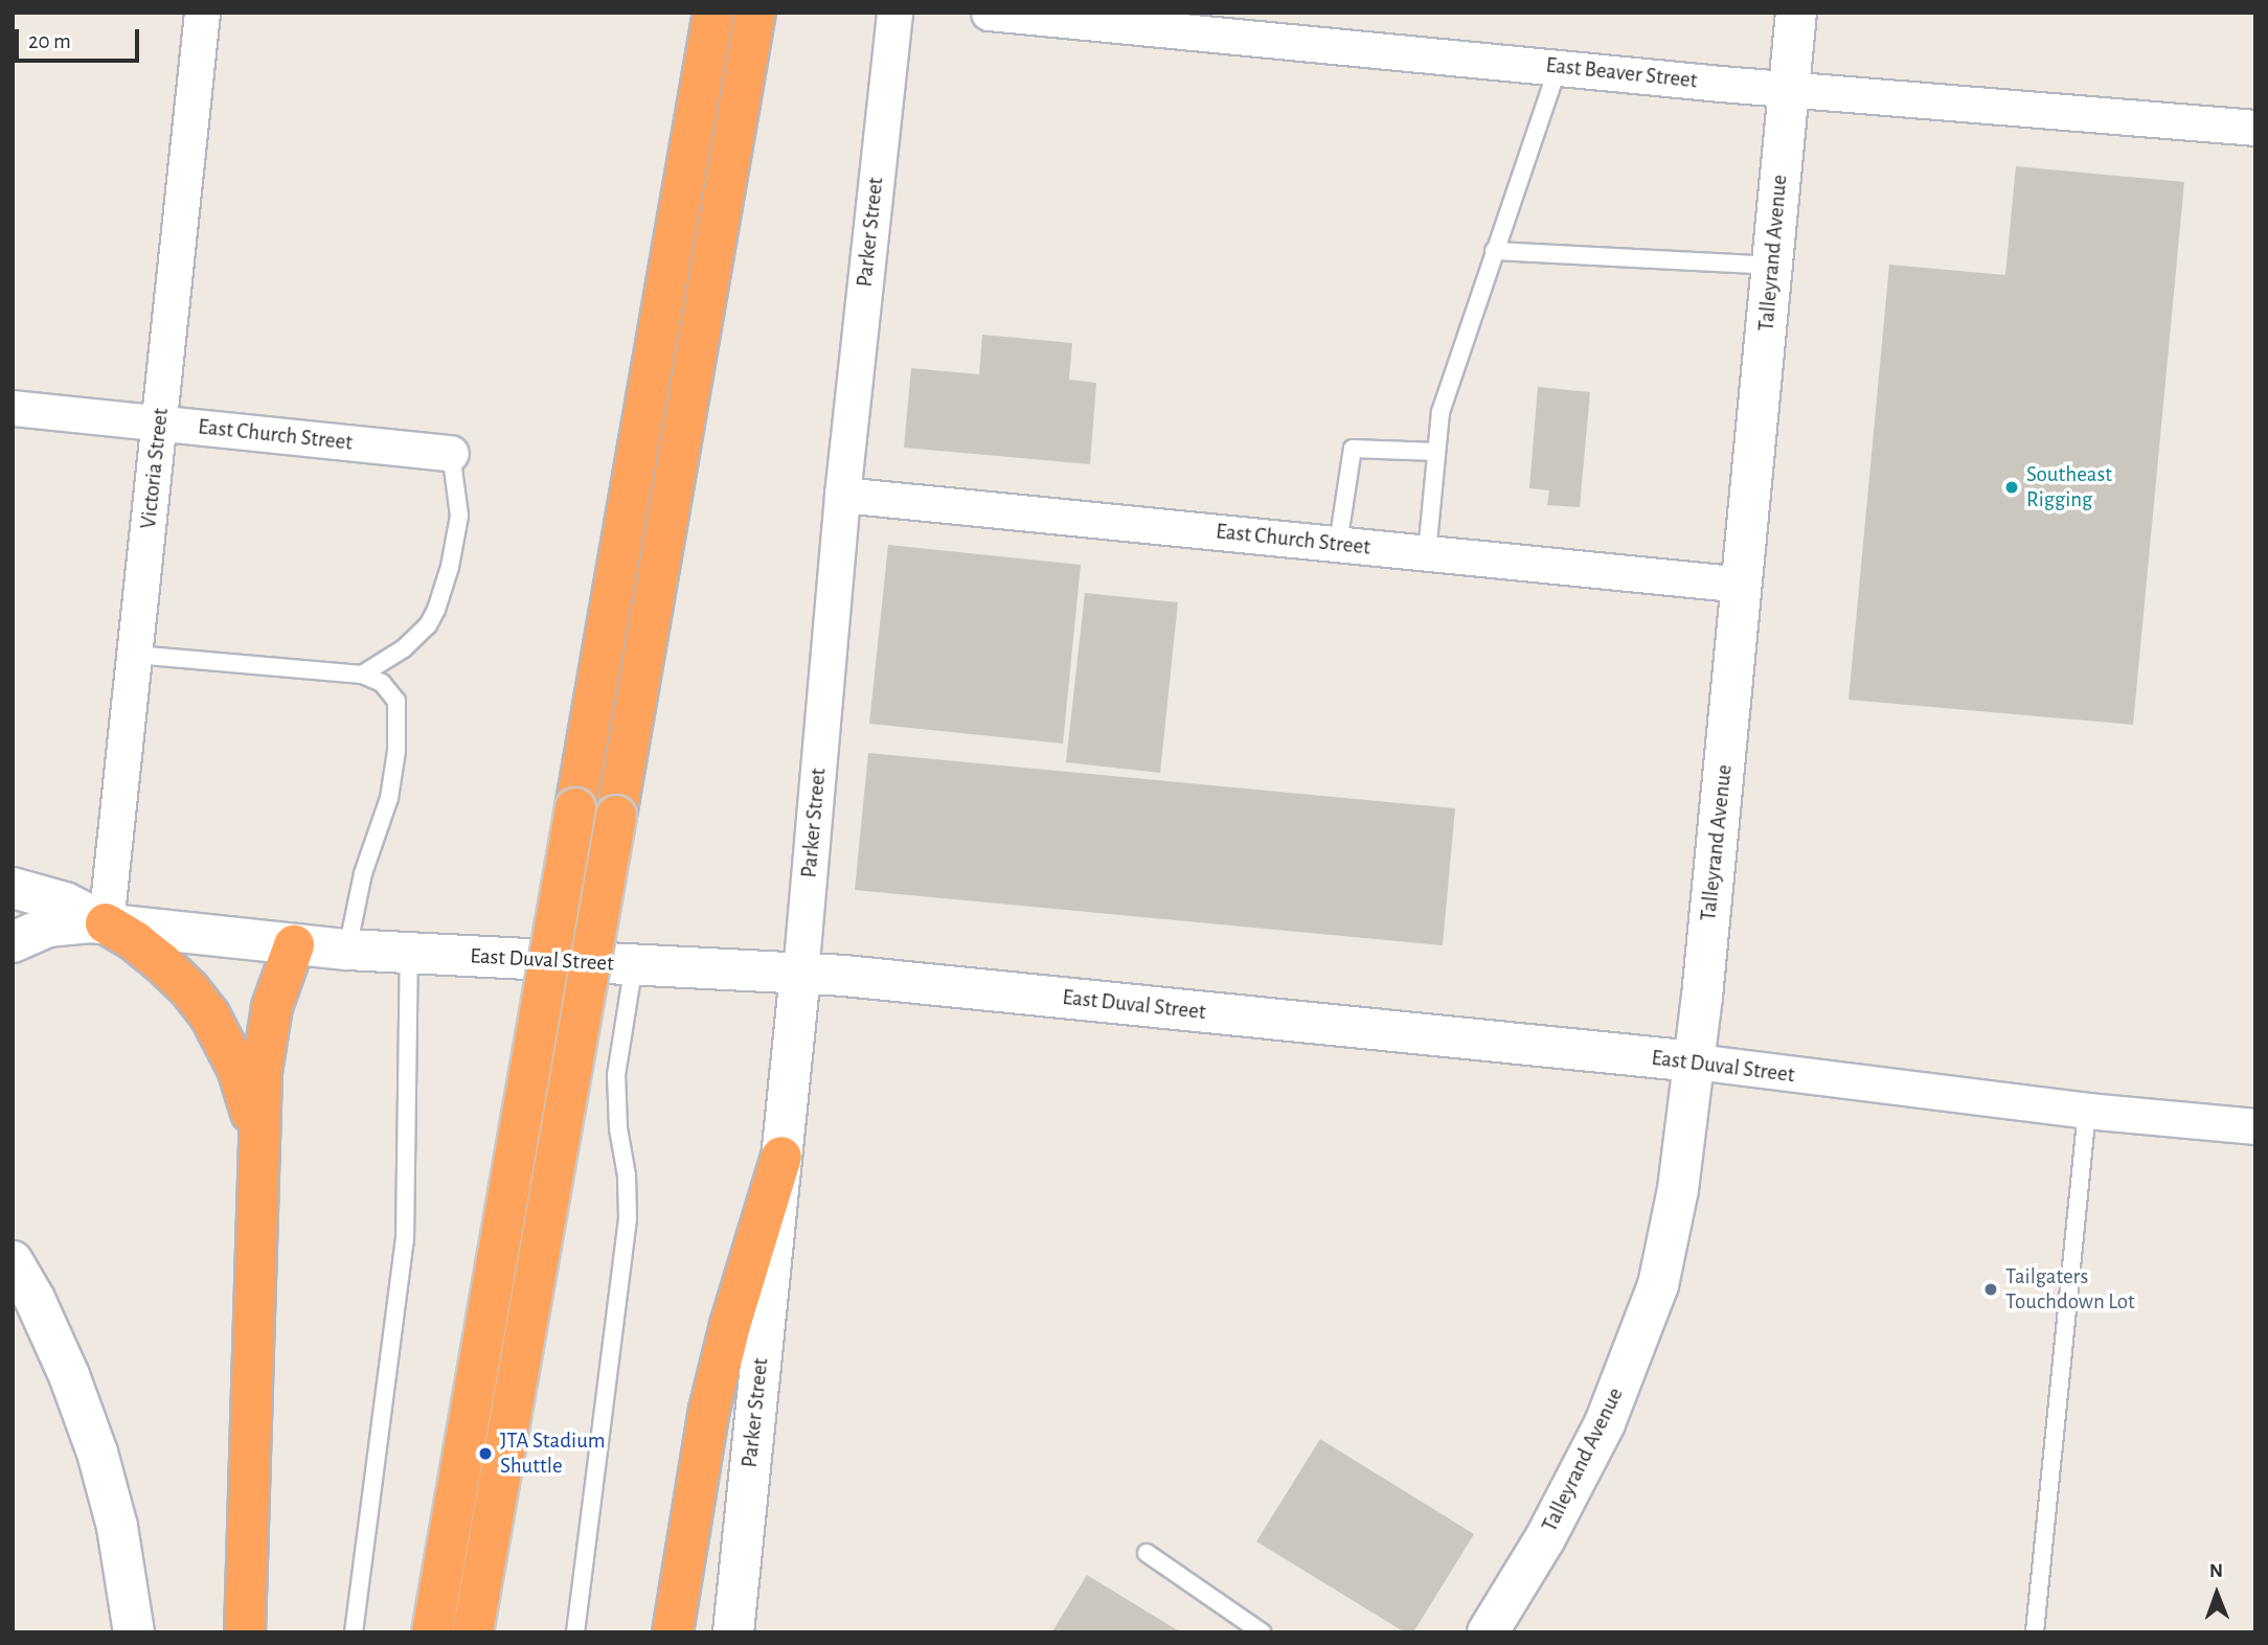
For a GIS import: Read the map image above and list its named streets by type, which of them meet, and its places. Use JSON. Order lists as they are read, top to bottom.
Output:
{
  "streets": {
    "street": [
      "East Beaver Street",
      "Parker Street",
      "Talleyrand Avenue",
      "East Church Street",
      "Victoria Street",
      "East Duval Street"
    ]
  },
  "crossings": [
    ["East Beaver Street", "Talleyrand Avenue"],
    ["Parker Street", "East Church Street"],
    ["Parker Street", "East Duval Street"],
    ["Talleyrand Avenue", "East Church Street"],
    ["Talleyrand Avenue", "East Duval Street"],
    ["East Church Street", "Victoria Street"],
    ["Victoria Street", "East Duval Street"]
  ],
  "places": ["Southeast Rigging", "Tailgaters Touchdown Lot", "JTA Stadium Shuttle"],
  "scale_bar": "20 m",
  "north": "top"
}
